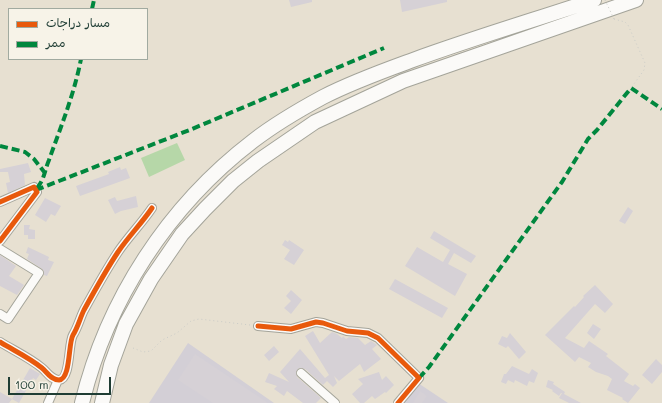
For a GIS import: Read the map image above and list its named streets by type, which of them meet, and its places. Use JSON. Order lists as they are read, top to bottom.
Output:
{
  "legend": ["مسار دراجات", "ممر"],
  "scale_bar": "100 m"
}
